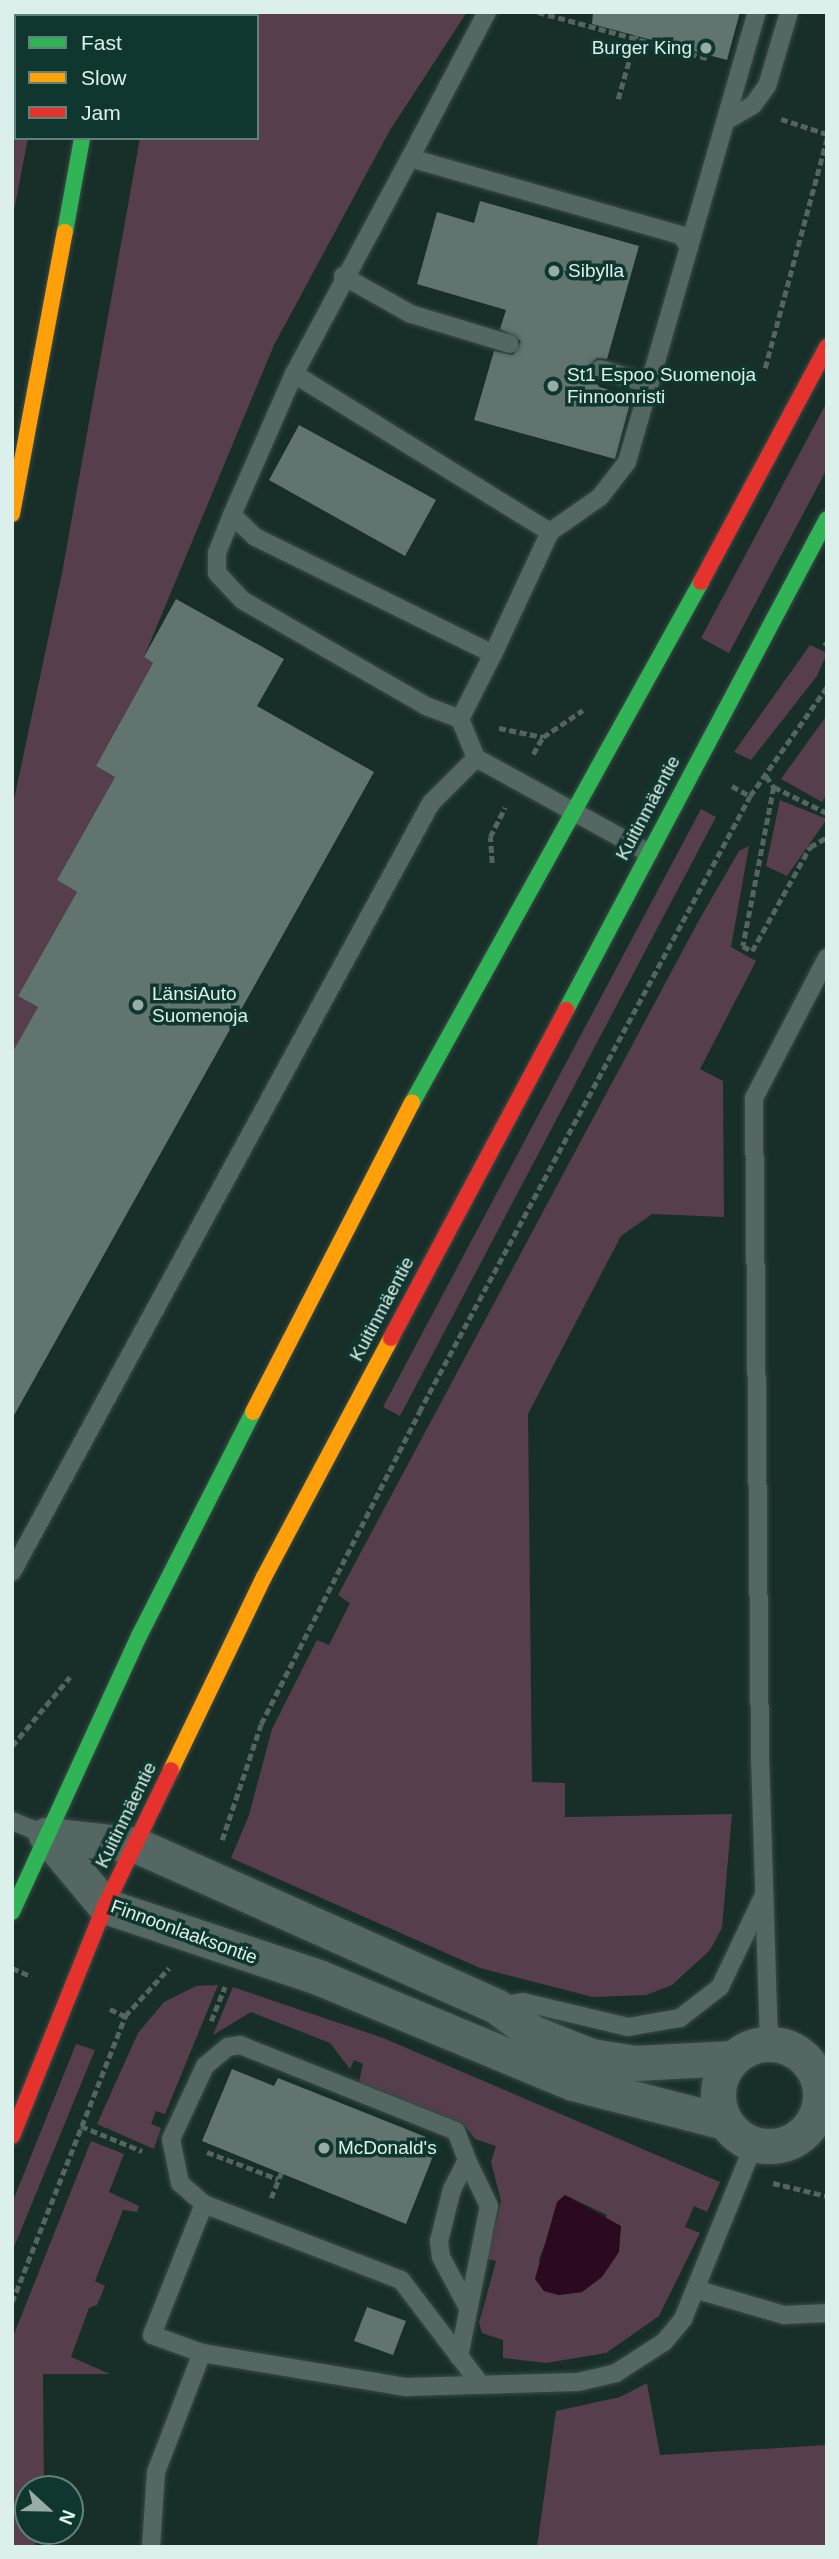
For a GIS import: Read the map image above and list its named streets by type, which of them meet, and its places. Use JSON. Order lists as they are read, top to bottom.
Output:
{
  "streets": {
    "main road": ["Kuitinmäentie"],
    "street": ["Finnoonlaaksontie"]
  },
  "crossings": [
    ["Kuitinmäentie", "Finnoonlaaksontie"]
  ],
  "places": [
    "Burger King",
    "Sibylla",
    "St1 Espoo Suomenoja Finnoonristi",
    "LänsiAuto Suomenoja",
    "McDonald's"
  ],
  "legend": ["Fast", "Slow", "Jam"],
  "north": "right"
}
